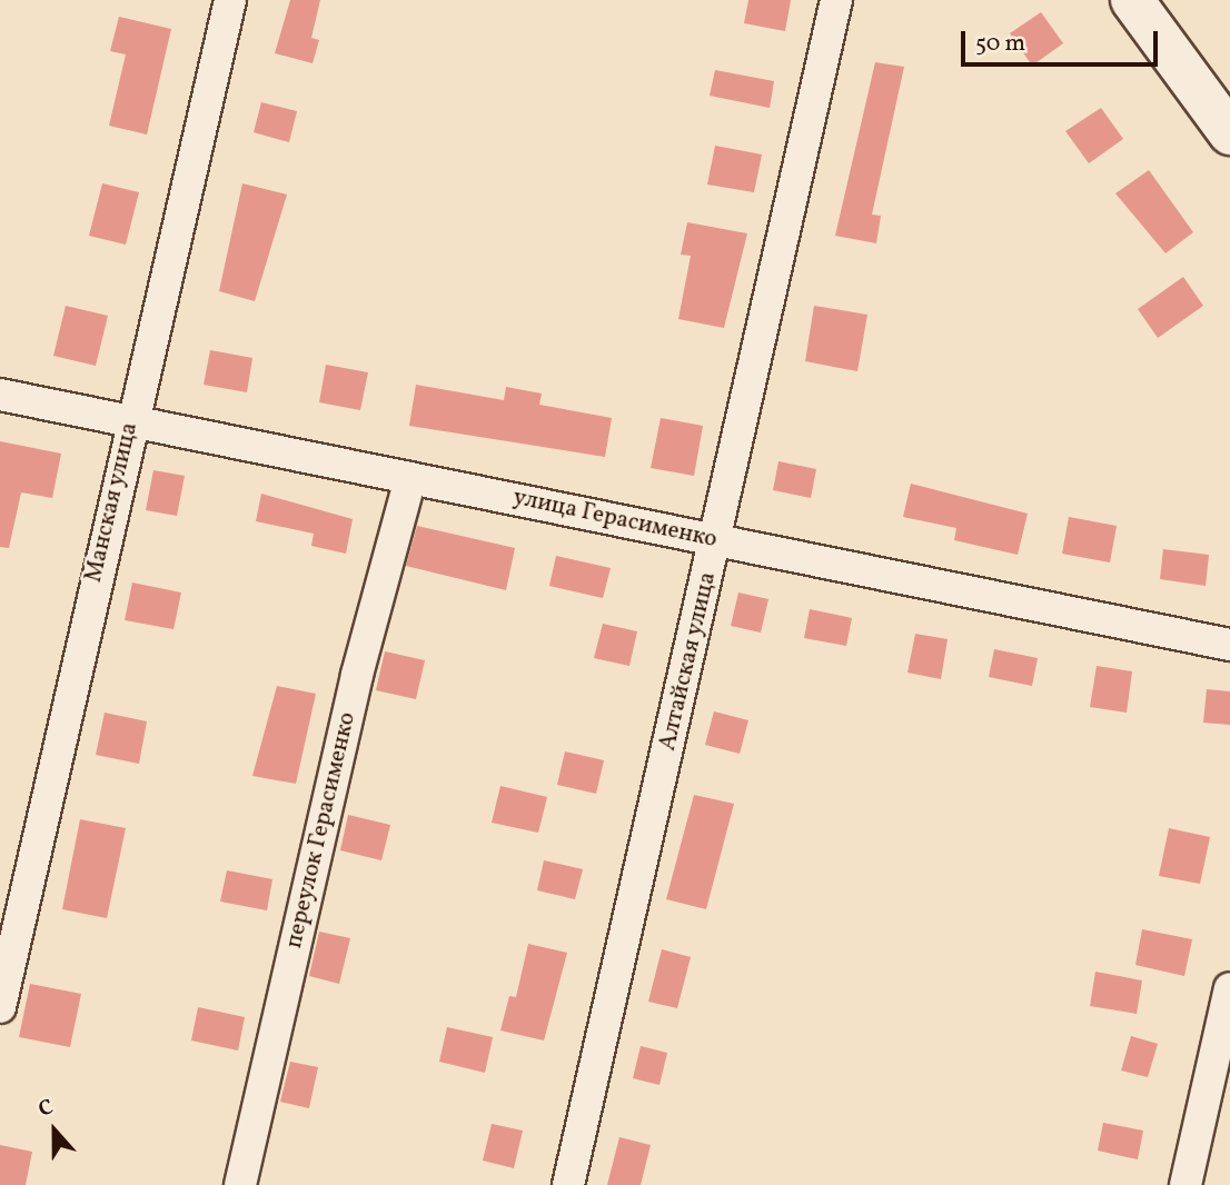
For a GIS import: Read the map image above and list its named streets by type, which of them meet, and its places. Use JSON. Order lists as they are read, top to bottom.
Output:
{
  "streets": {
    "street": [
      "Манская улица",
      "улица Герасименко",
      "Алтайская улица",
      "переулок Герасименко"
    ]
  },
  "crossings": [
    ["Манская улица", "улица Герасименко"],
    ["улица Герасименко", "Алтайская улица"],
    ["улица Герасименко", "переулок Герасименко"]
  ],
  "scale_bar": "50 m",
  "north": "top"
}
